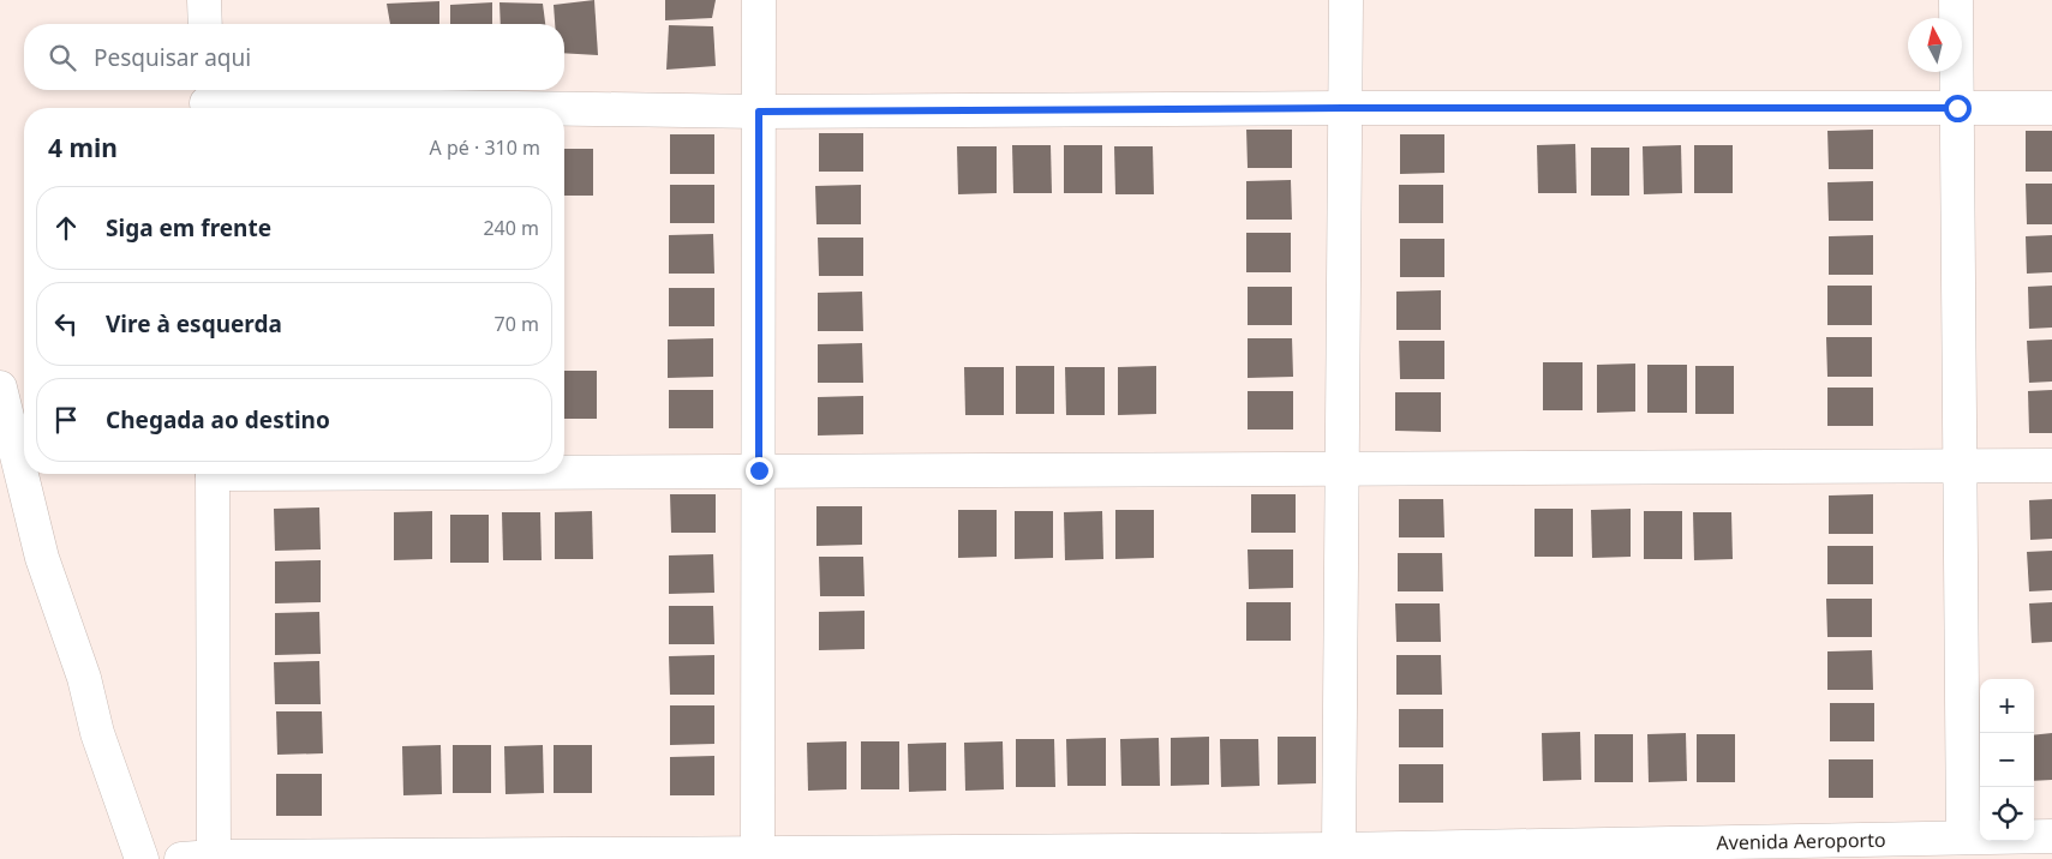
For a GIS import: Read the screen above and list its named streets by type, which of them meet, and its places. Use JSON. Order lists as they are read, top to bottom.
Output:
{
  "streets": {
    "street": ["Avenida Aeroporto"]
  },
  "north": "top",
  "page": {
    "search": "Pesquisar aqui",
    "heading": ["4 min", "A pé · 310 m"],
    "list": [
      ["Siga em frente", "240 m"],
      ["Vire à esquerda", "70 m"],
      "Chegada ao destino"
    ],
    "map_buttons": ["+", "−"]
  }
}
